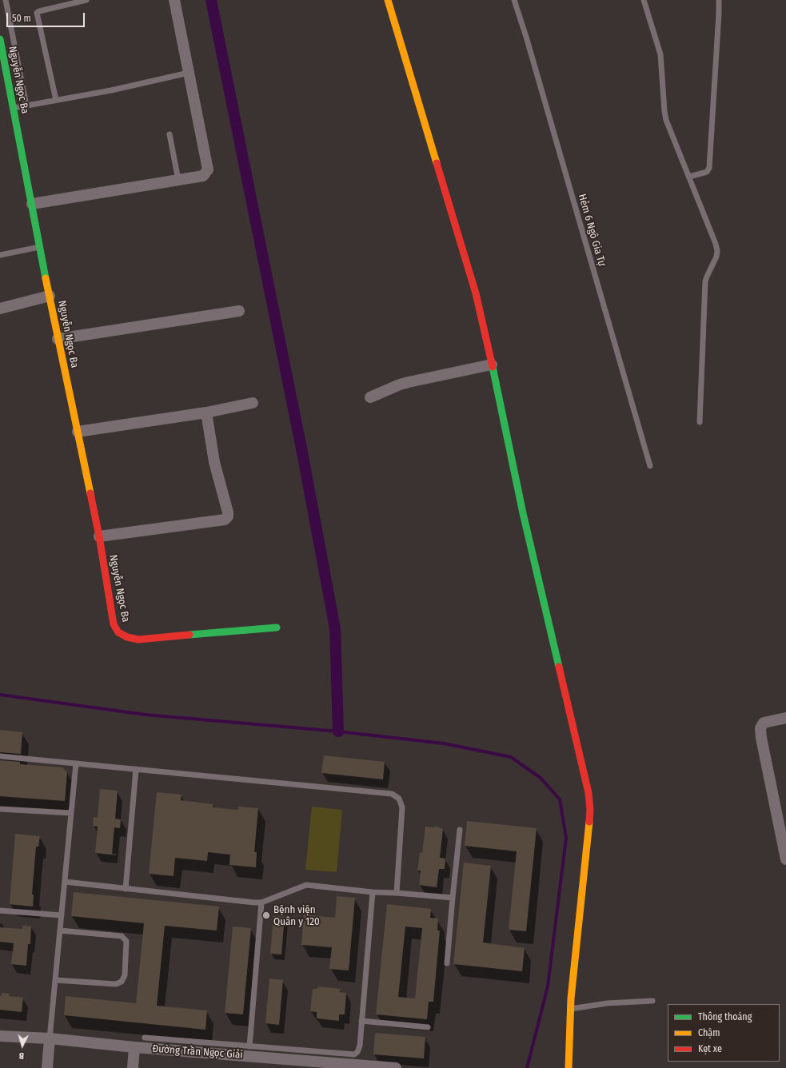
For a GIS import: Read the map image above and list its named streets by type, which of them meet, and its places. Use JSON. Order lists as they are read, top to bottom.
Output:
{
  "streets": {
    "street": ["Nguyễn Ngọc Ba", "Đường Trần Ngọc Giải"],
    "lane": ["Hẻm 6 Ngô Gia Tự"]
  },
  "places": ["Bệnh viện Quân y 120"],
  "legend": ["Thông thoáng", "Chậm", "Kẹt xe"],
  "scale_bar": "50 m",
  "north": "bottom"
}
